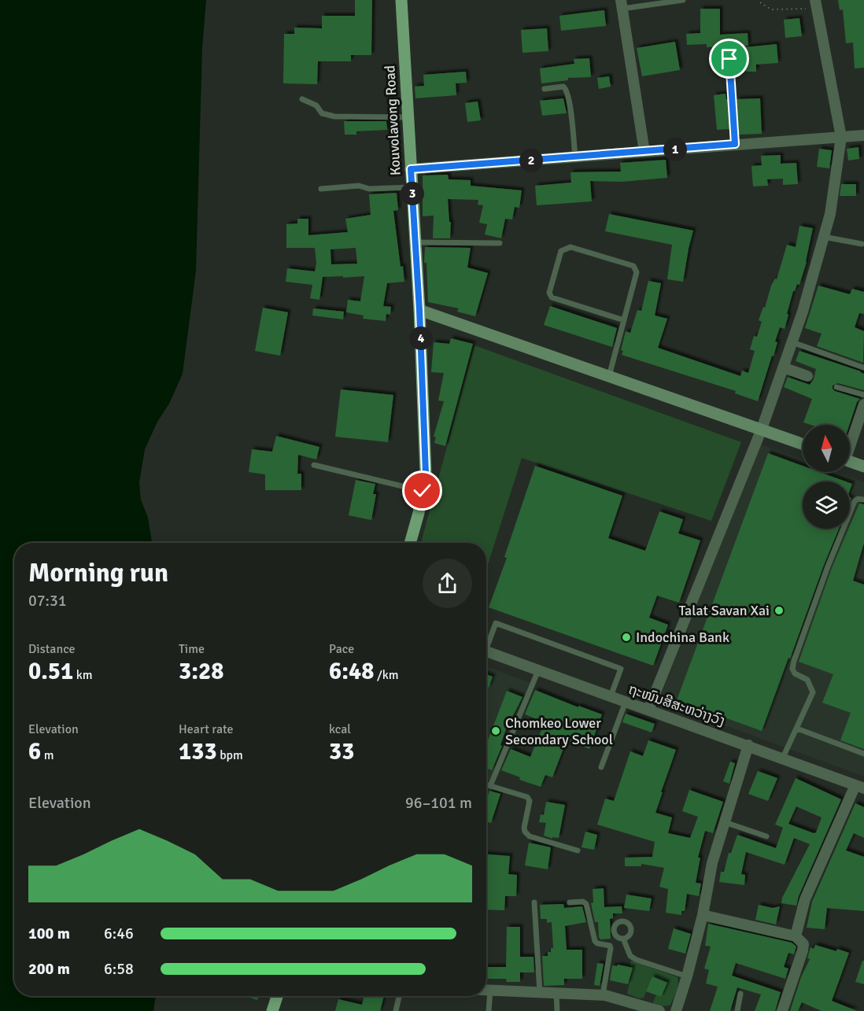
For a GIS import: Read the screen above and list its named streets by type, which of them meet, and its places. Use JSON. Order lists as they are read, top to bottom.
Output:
{
  "streets": {
    "main road": ["Kouvolavong Road"],
    "street": ["ຖະໜົນສີສະຫວ່າງວົງ"]
  },
  "places": ["Talat Savan Xai", "Indochina Bank", "Chomkeo Lower Secondary School"],
  "north": "top",
  "page": {
    "pins": [
      "1",
      "2",
      "3",
      "4"
    ],
    "heading": ["Morning run", "07:31"],
    "stats": [
      ["Distance", "0.51 km"],
      ["Time", "3:28"],
      ["Pace", "6:48 /km"],
      ["Elevation", "6 m"],
      ["Heart rate", "133 bpm"],
      ["kcal", "33"]
    ],
    "chart": ["Elevation", "96–101 m"],
    "list": [
      {
        "name": "100 m",
        "note": "6:46"
      },
      {
        "name": "200 m",
        "note": "6:58"
      }
    ]
  }
}
